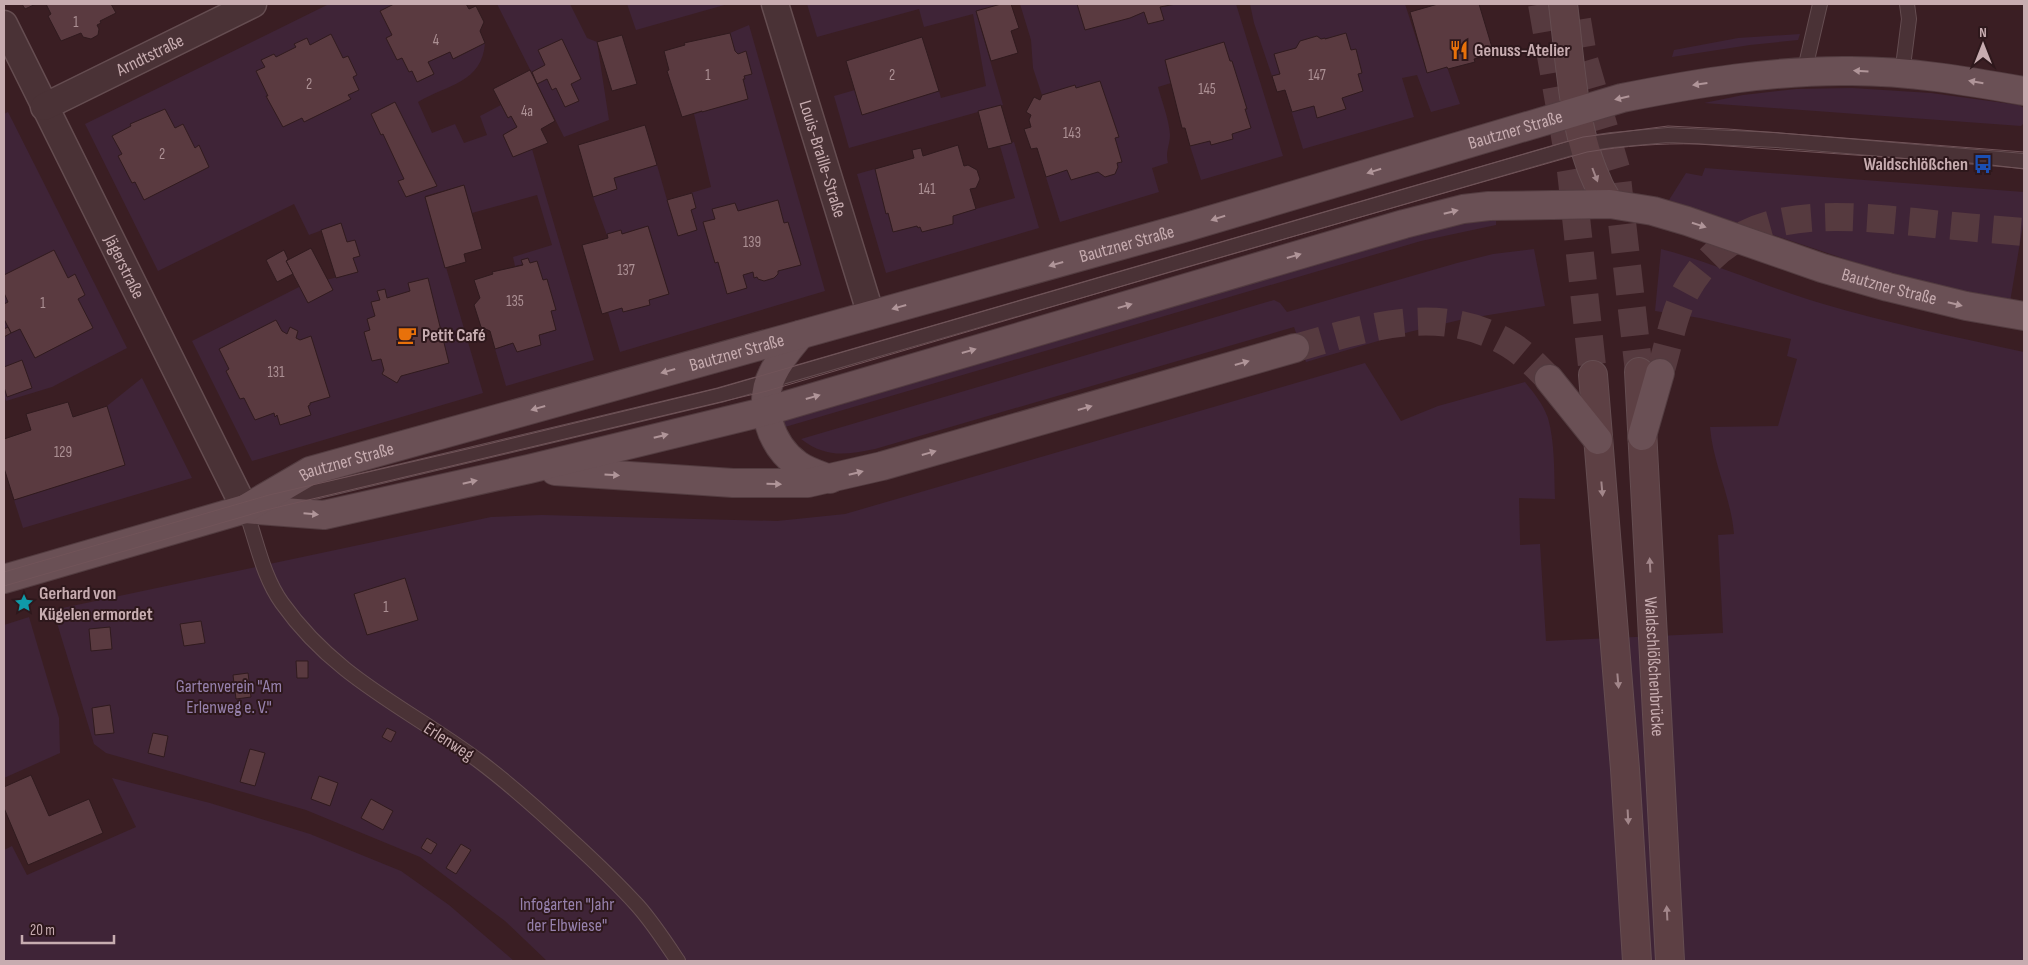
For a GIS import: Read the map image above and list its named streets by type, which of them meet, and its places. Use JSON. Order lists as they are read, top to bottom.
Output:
{
  "streets": {
    "main road": ["Bautzner Straße", "Waldschlößchenbrücke"],
    "street": ["Arndtstraße", "Louis-Braille-Straße", "Jägerstraße"],
    "lane": ["Erlenweg"]
  },
  "crossings": [
    ["Arndtstraße", "Jägerstraße"],
    ["Bautzner Straße", "Louis-Braille-Straße"],
    ["Bautzner Straße", "Jägerstraße"],
    ["Bautzner Straße", "Erlenweg"],
    ["Jägerstraße", "Erlenweg"]
  ],
  "parks": ["Gartenverein \"Am Erlenweg e. V.\"", "Infogarten \"Jahr der Elbwiese\""],
  "places": {
    "restaurant": ["Genuss-Atelier"],
    "bus stop": ["Waldschlößchen"],
    "cafe": ["Petit Café"],
    "place": ["Gerhard von Kügelen ermordet"]
  },
  "house_numbers": [
    "1",
    "4",
    "1",
    "2",
    "147",
    "2",
    "145",
    "4a",
    "143",
    "2",
    "141",
    "139",
    "137",
    "135",
    "1",
    "131",
    "129",
    "1"
  ],
  "scale_bar": "20 m",
  "north": "top"
}
